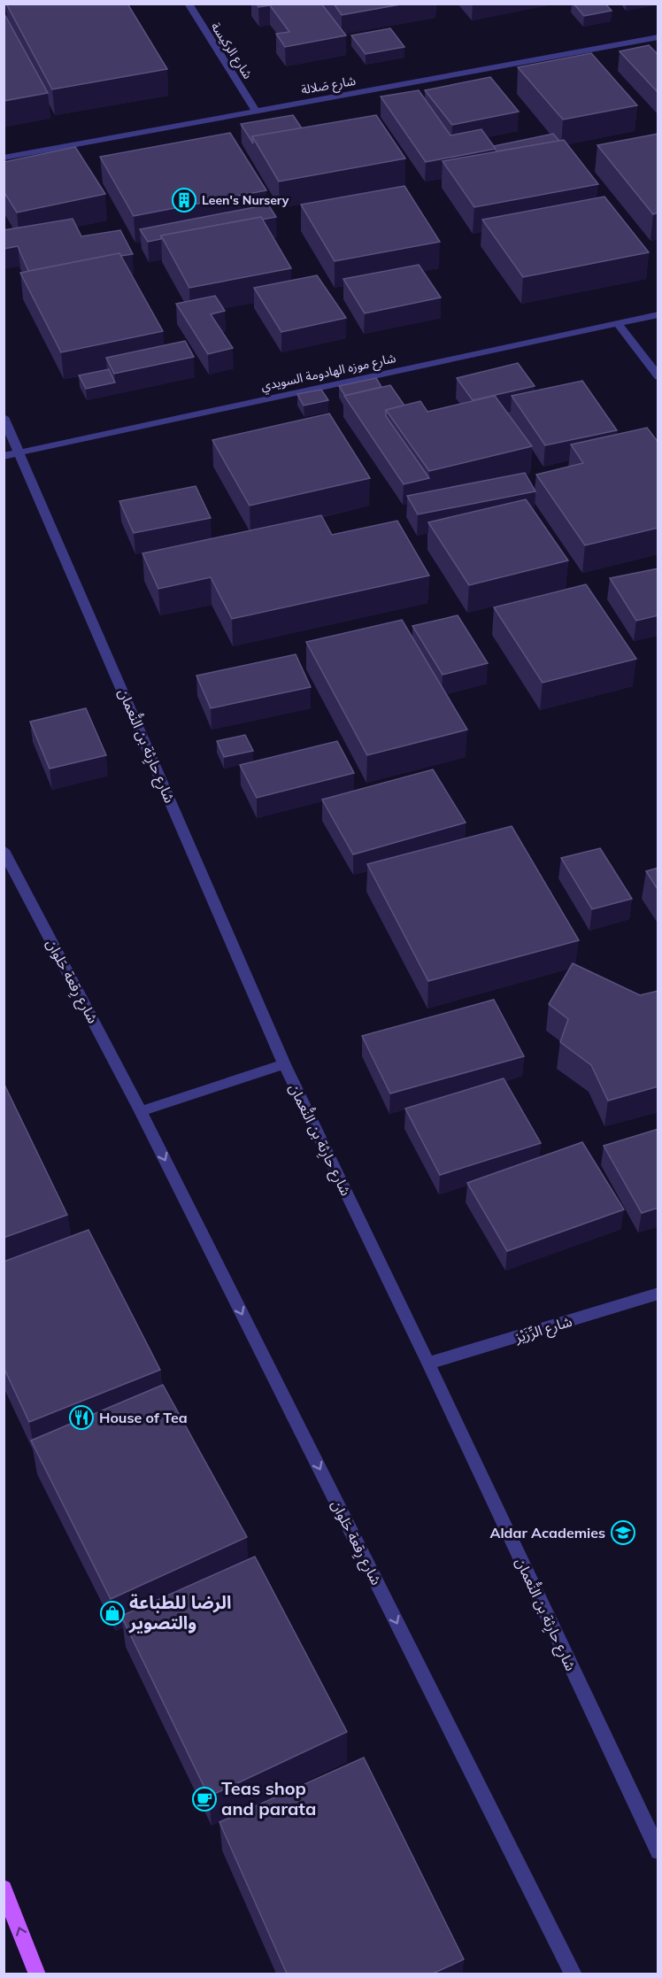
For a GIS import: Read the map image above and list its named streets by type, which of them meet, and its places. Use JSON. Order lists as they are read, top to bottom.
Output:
{
  "streets": {
    "street": [
      "شارع الركيسة",
      "شارع صَلالة",
      "شارع موزه الهادومة السويدي",
      "شارع حارِثة بن النُّعمان",
      "شارع رِقعة حَلوان",
      "شارع الرِّزَيْز"
    ]
  },
  "crossings": [
    ["شارع الركيسة", "شارع صَلالة"],
    ["شارع موزه الهادومة السويدي", "شارع حارِثة بن النُّعمان"],
    ["شارع حارِثة بن النُّعمان", "شارع الرِّزَيْز"]
  ],
  "one_way": ["شارع رِقعة حَلوان"],
  "places": {
    "building": ["Leen's Nursery"],
    "restaurant": ["House of Tea"],
    "school or university": ["Aldar Academies"],
    "shop": ["الرضا للطباعة والتصوير"],
    "cafe": ["Teas shop and parata"]
  }
}
